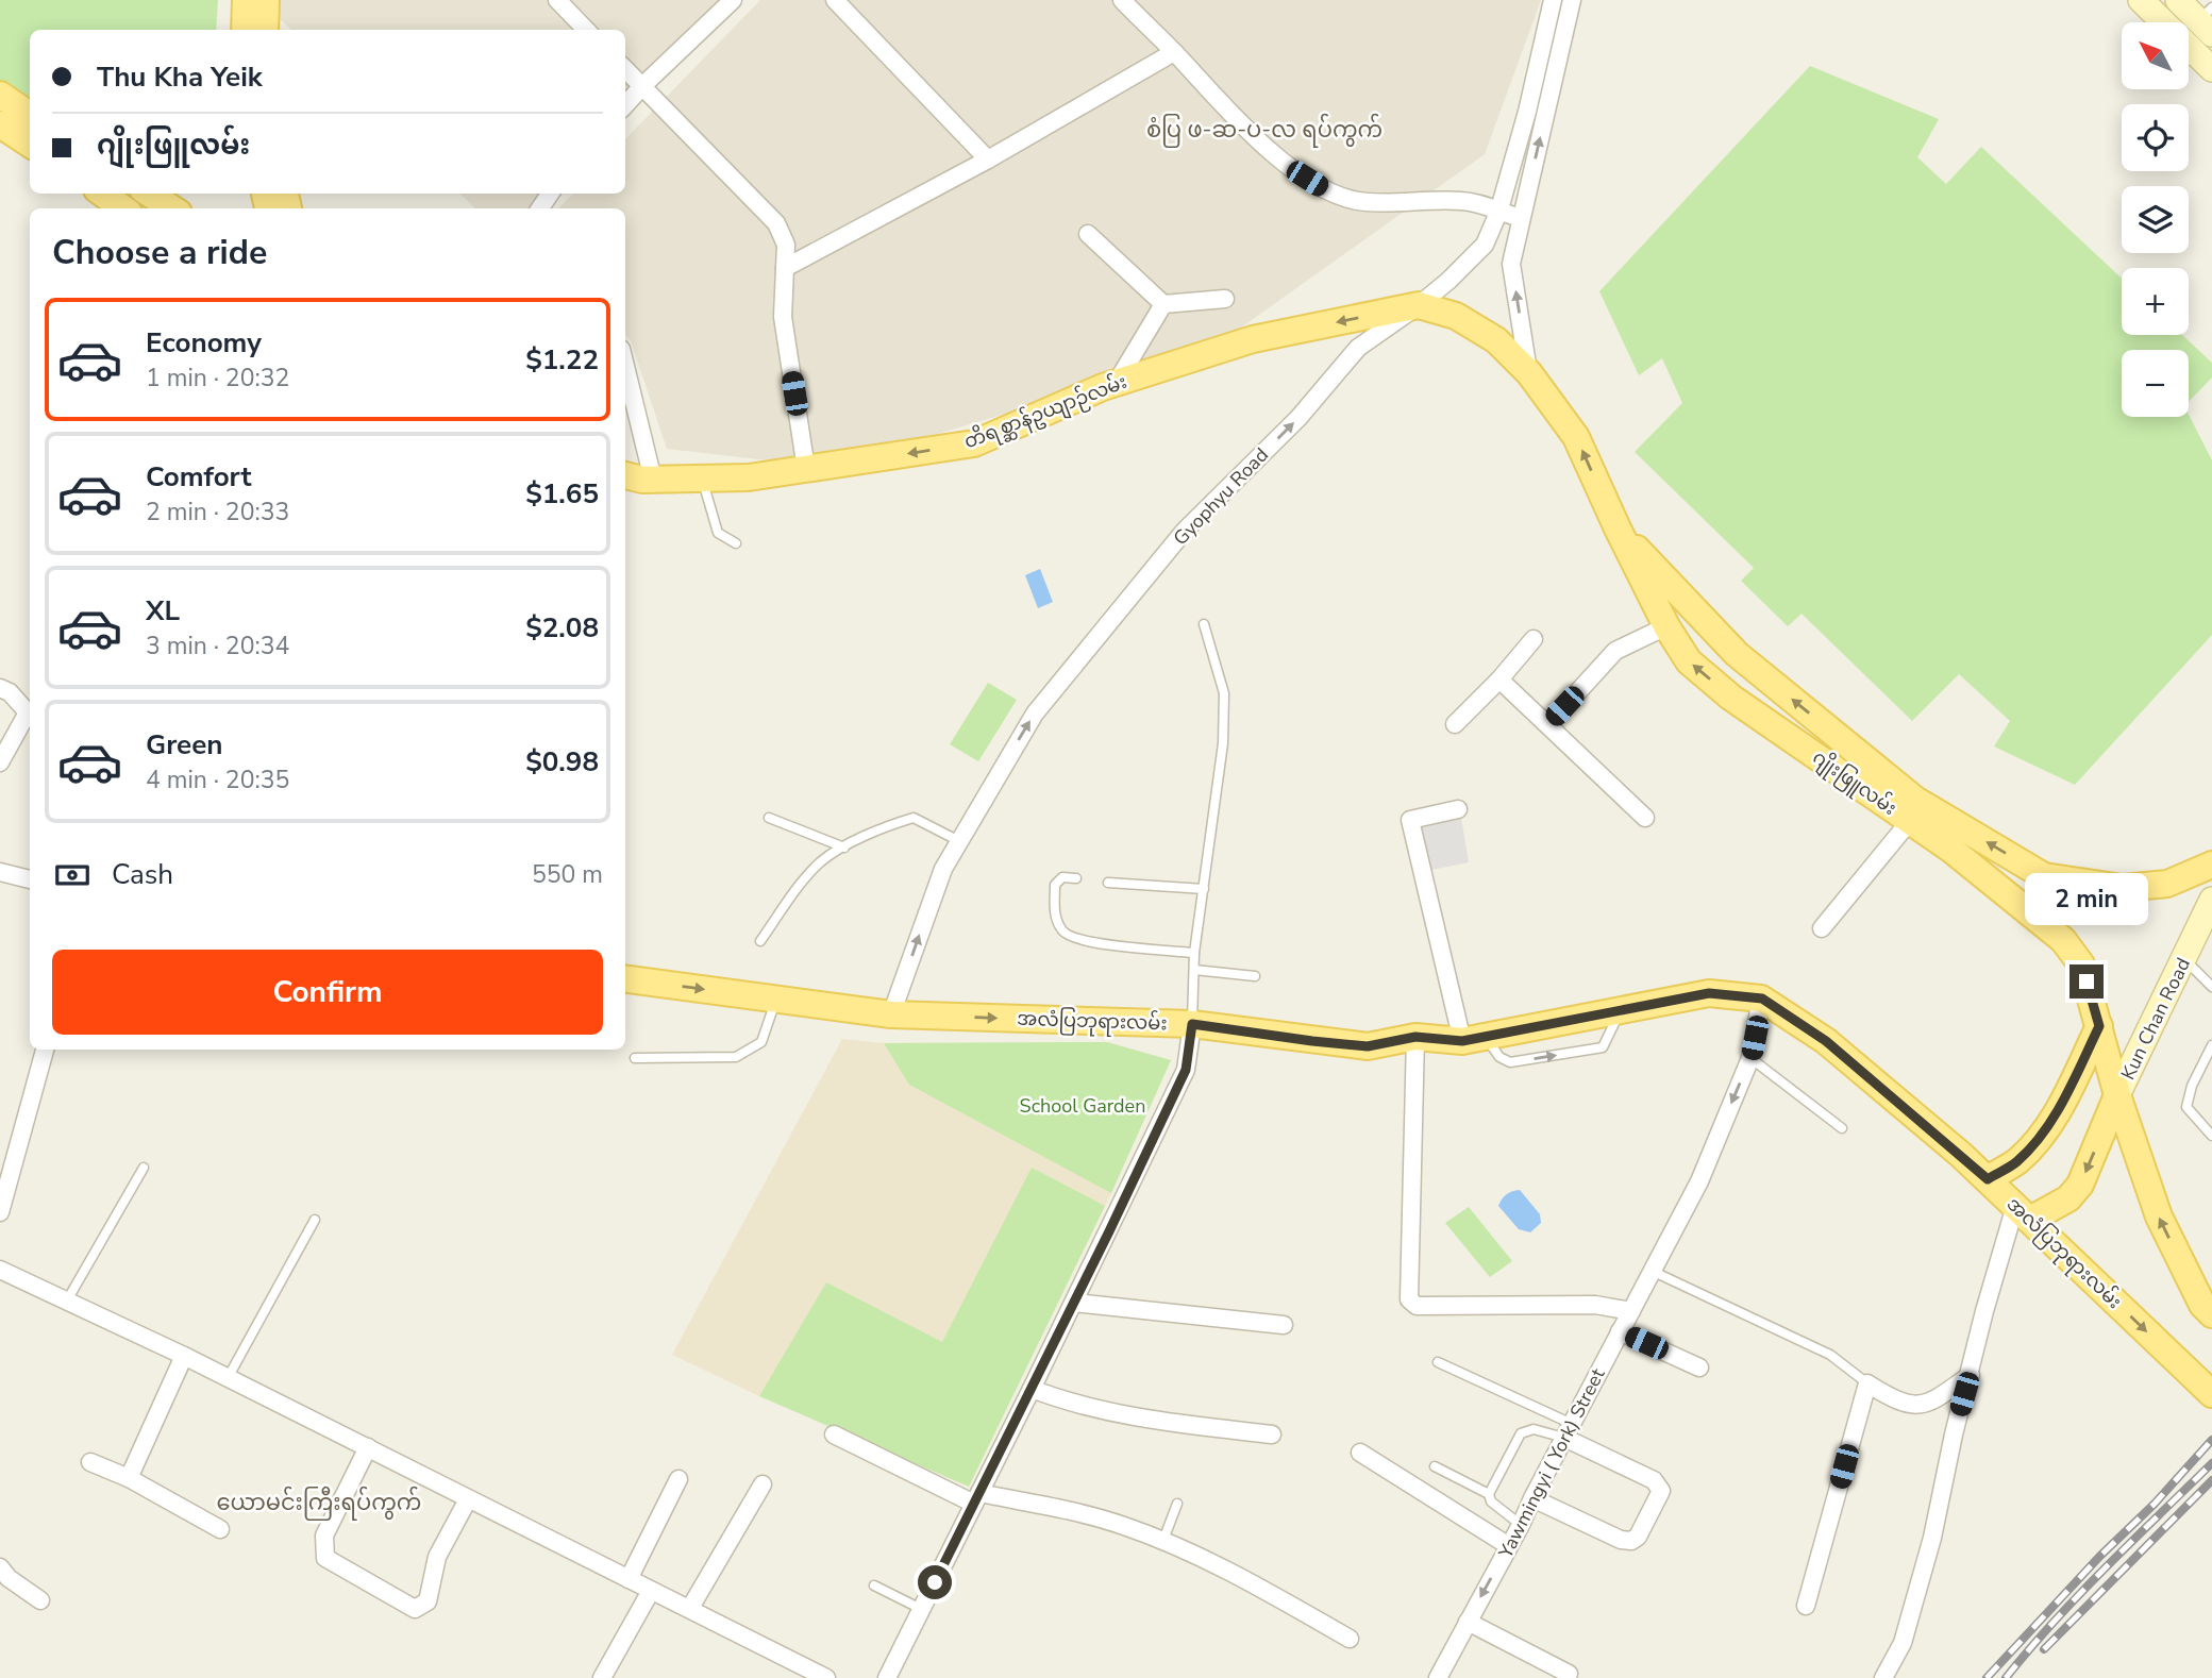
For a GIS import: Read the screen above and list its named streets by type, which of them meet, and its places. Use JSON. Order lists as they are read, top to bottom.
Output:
{
  "streets": {
    "main road": [
      "တိရစ္ဆာန်ဥယျာဉ်လမ်း",
      "ဂျိုးဖြူလမ်း",
      "Kun Chan Road",
      "အလံပြဘုရားလမ်း"
    ],
    "street": ["Gyophyu Road", "Yawmingyi ( York) Street"]
  },
  "crossings": [
    ["တိရစ္ဆာန်ဥယျာဉ်လမ်း", "Gyophyu Road"],
    ["တိရစ္ဆာန်ဥယျာဉ်လမ်း", "ဂျိုးဖြူလမ်း"],
    ["Gyophyu Road", "ဂျိုးဖြူလမ်း"],
    ["Gyophyu Road", "အလံပြဘုရားလမ်း"],
    ["ဂျိုးဖြူလမ်း", "Kun Chan Road"],
    ["အလံပြဘုရားလမ်း", "Yawmingyi ( York) Street"]
  ],
  "one_way": [
    "တိရစ္ဆာန်ဥယျာဉ်လမ်း",
    "Gyophyu Road",
    "ဂျိုးဖြူလမ်း",
    "အလံပြဘုရားလမ်း",
    "Yawmingyi ( York) Street"
  ],
  "districts": ["စံပြ ဖ-ဆ-ပ-လ ရပ်ကွက်", "ယောမင်းကြီးရပ်ကွက်"],
  "parks": ["School Garden"],
  "north": "top left",
  "page": {
    "map_buttons": ["+", "−"],
    "banner": ["Thu Kha Yeik", "ဂျိုးဖြူလမ်း"],
    "heading": "Choose a ride",
    "list": [
      {
        "name": "Economy",
        "note": "1 min · 20:32",
        "value": "$1.22"
      },
      {
        "name": "Comfort",
        "note": "2 min · 20:33",
        "value": "$1.65"
      },
      {
        "name": "XL",
        "note": "3 min · 20:34",
        "value": "$2.08"
      },
      {
        "name": "Green",
        "note": "4 min · 20:35",
        "value": "$0.98"
      }
    ],
    "pay": ["Cash", "550 m"],
    "bubble": "2 min",
    "buttons": "Confirm"
  }
}
